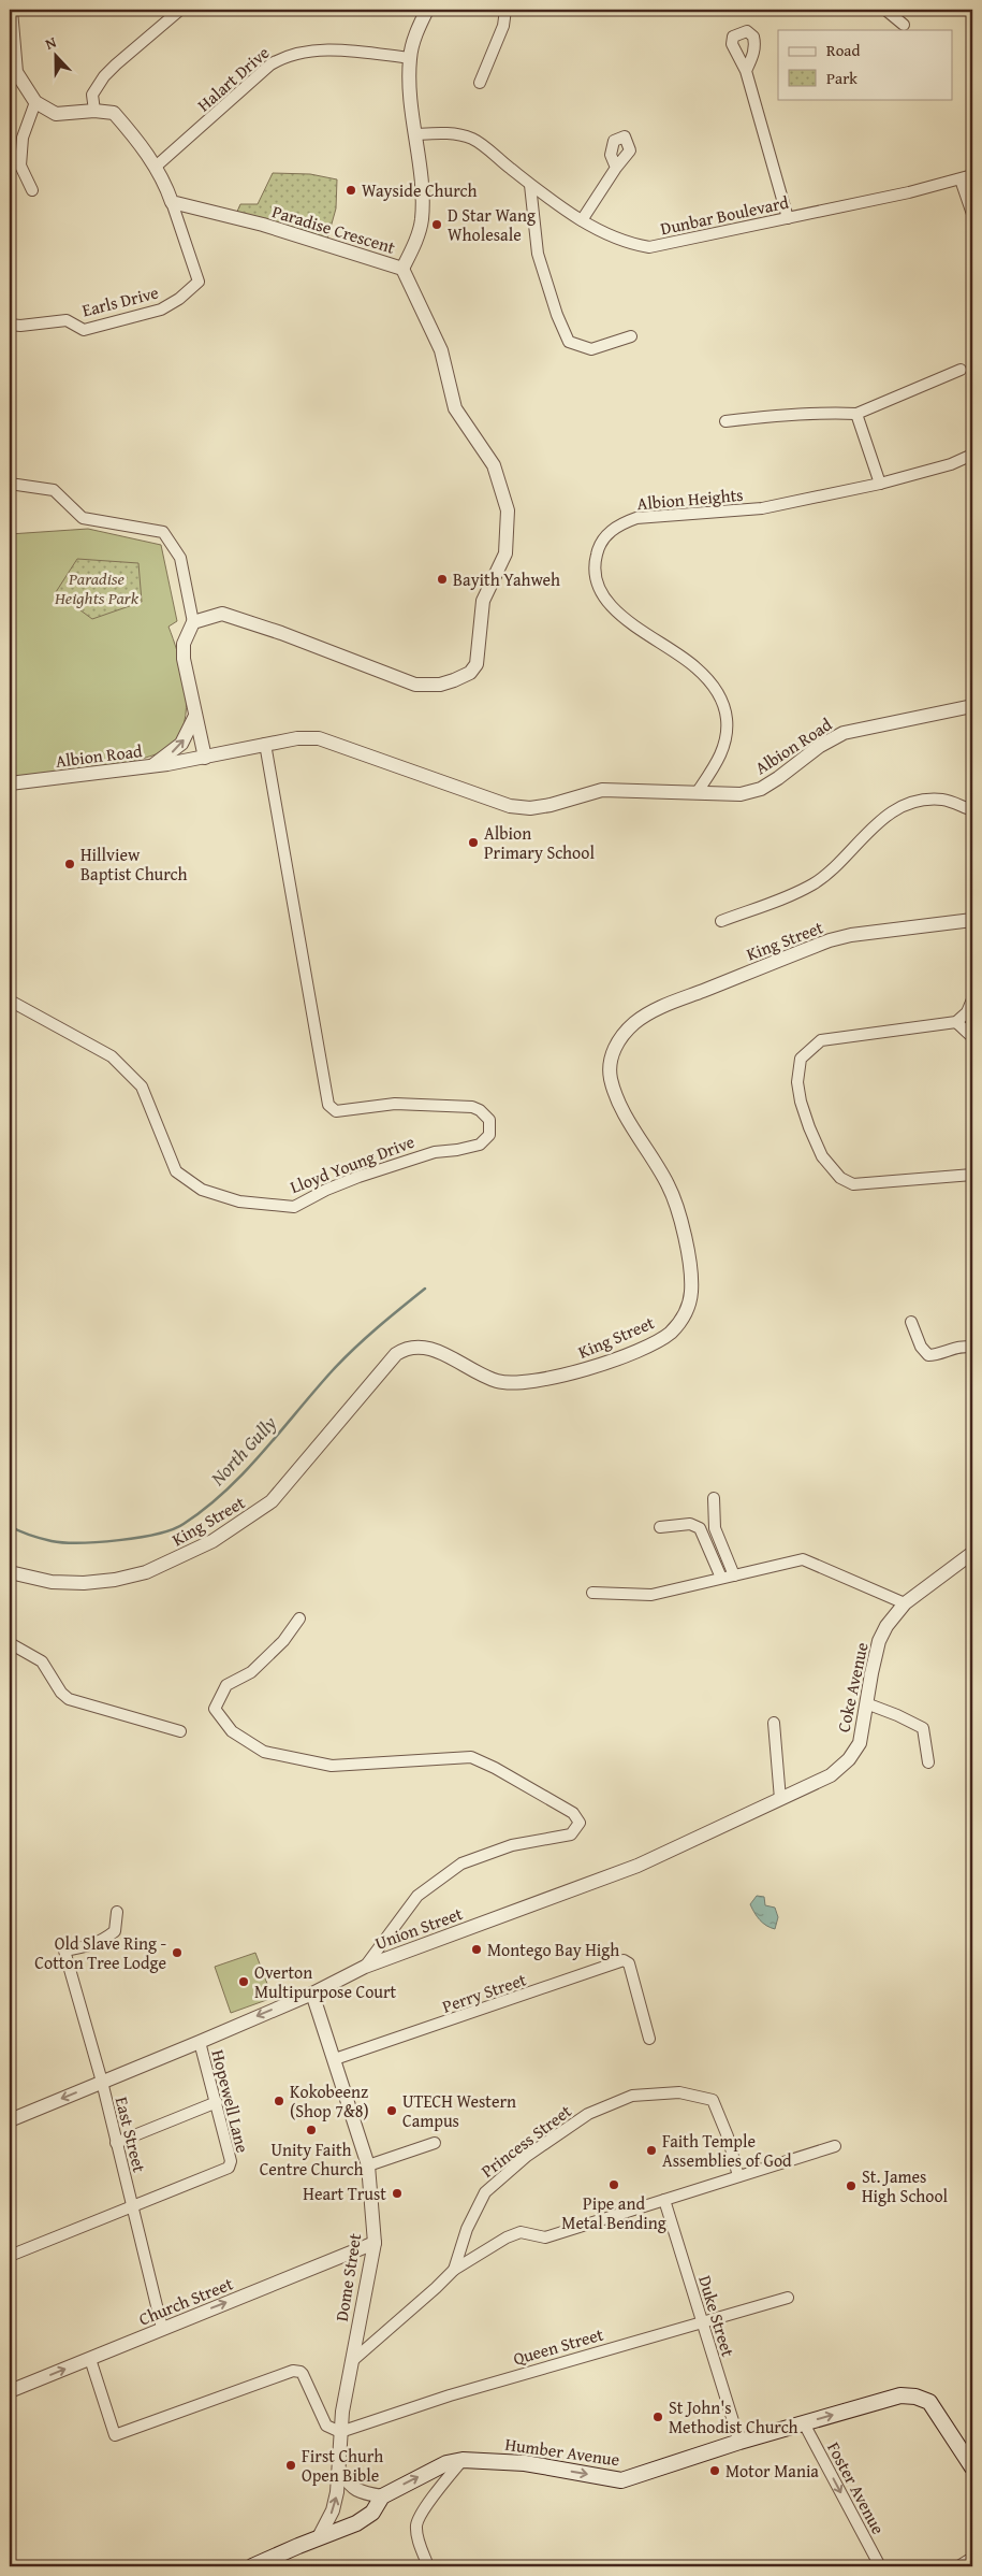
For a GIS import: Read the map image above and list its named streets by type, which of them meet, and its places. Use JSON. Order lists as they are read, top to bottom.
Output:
{
  "streets": {
    "main road": ["Humber Avenue"],
    "street": [
      "Halart Drive",
      "Dunbar Boulevard",
      "Paradise Crescent",
      "Earls Drive",
      "Albion Heights",
      "Albion Road",
      "King Street",
      "Lloyd Young Drive",
      "Coke Avenue",
      "Union Street",
      "Perry Street",
      "Hopewell Lane",
      "East Street",
      "Princess Street",
      "Dome Street",
      "Church Street",
      "Duke Street",
      "Queen Street",
      "Foster Avenue"
    ]
  },
  "crossings": [
    ["Paradise Crescent", "Earls Drive"],
    ["Albion Heights", "Albion Road"],
    ["Albion Road", "Lloyd Young Drive"],
    ["Coke Avenue", "Union Street"],
    ["Union Street", "Hopewell Lane"],
    ["Union Street", "East Street"],
    ["Union Street", "Dome Street"],
    ["Perry Street", "Dome Street"],
    ["Hopewell Lane", "East Street"],
    ["East Street", "Church Street"],
    ["Princess Street", "Dome Street"],
    ["Princess Street", "Duke Street"],
    ["Dome Street", "Church Street"],
    ["Dome Street", "Queen Street"],
    ["Dome Street", "Humber Avenue"],
    ["Duke Street", "Queen Street"],
    ["Duke Street", "Humber Avenue"],
    ["Humber Avenue", "Foster Avenue"]
  ],
  "one_way": ["Church Street", "Humber Avenue", "Foster Avenue"],
  "water": ["North Gully"],
  "parks": ["Paradise Heights Park"],
  "places": [
    "Wayside Church",
    "D Star Wang Wholesale",
    "Bayith Yahweh",
    "Albion Primary School",
    "Hillview Baptist Church",
    "Montego Bay High",
    "Old Slave Ring - Cotton Tree Lodge",
    "Overton Multipurpose Court",
    "Kokobeenz (Shop 7&8)",
    "UTECH Western Campus",
    "Unity Faith Centre Church",
    "Faith Temple Assemblies of God",
    "Pipe and Metal Bending",
    "St. James High School",
    "Heart Trust",
    "St John's Methodist Church",
    "First Churh Open Bible",
    "Motor Mania"
  ],
  "legend": ["Road", "Park"],
  "north": "top"
}
